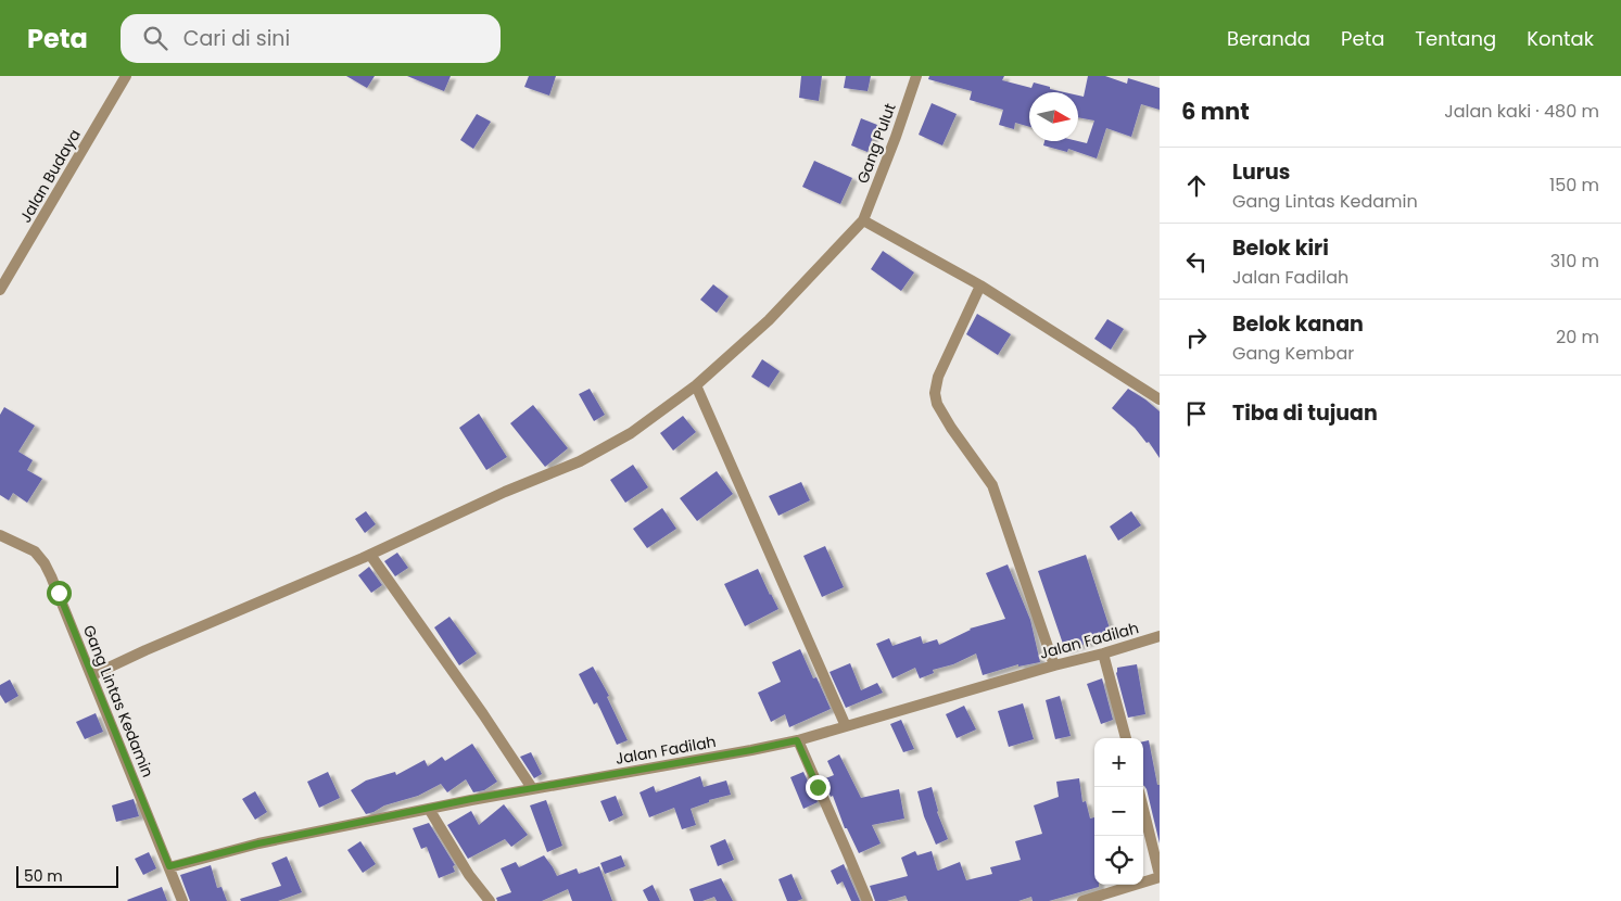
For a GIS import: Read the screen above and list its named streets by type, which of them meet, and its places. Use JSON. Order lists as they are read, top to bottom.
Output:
{
  "streets": {
    "street": [
      "Gang Pulut",
      "Jalan Budaya",
      "Jalan Fadilah",
      "Gang Lintas Kedamin"
    ]
  },
  "crossings": [
    ["Jalan Fadilah", "Gang Lintas Kedamin"]
  ],
  "scale_bar": "50 m",
  "north": "right",
  "page": {
    "header": "Peta",
    "search": "Cari di sini",
    "nav": [
      "Beranda",
      "Peta",
      "Tentang",
      "Kontak"
    ],
    "heading": ["6 mnt", "Jalan kaki · 480 m"],
    "list": [
      ["Lurus", "Gang Lintas Kedamin", "150 m"],
      ["Belok kiri", "Jalan Fadilah", "310 m"],
      ["Belok kanan", "Gang Kembar", "20 m"],
      "Tiba di tujuan"
    ],
    "map_buttons": ["+", "−"],
    "scale": "50 m"
  }
}
